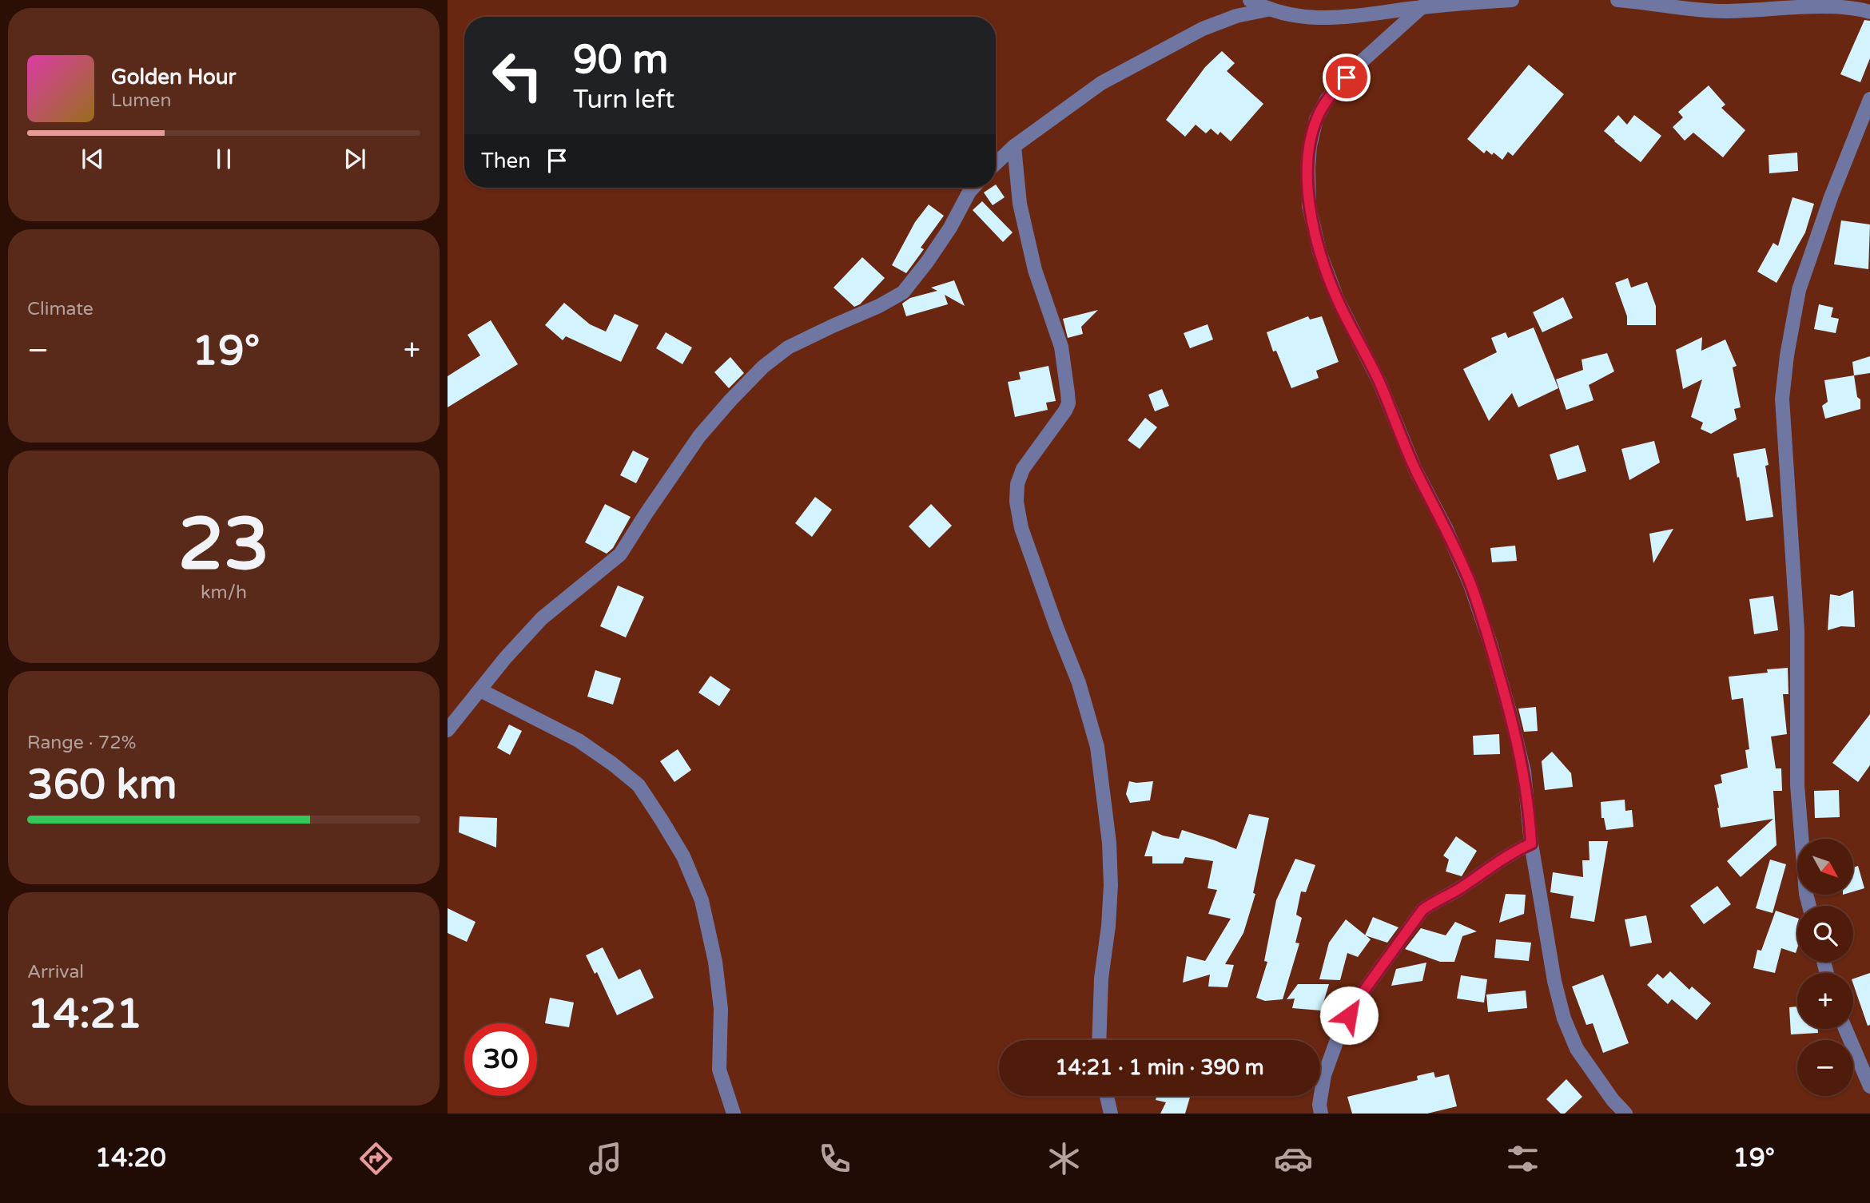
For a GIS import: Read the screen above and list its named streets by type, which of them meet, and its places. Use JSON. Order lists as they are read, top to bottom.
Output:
{
  "north": "bottom right",
  "page": {
    "turn": ["90 m", "Turn left"],
    "song": ["Golden Hour", "Lumen"],
    "then": "Then",
    "tile": [
      "Climate",
      ["23", "km/h"],
      ["Range · 72%", "360 km"],
      ["Arrival", "14:21"]
    ],
    "heat": ["−", "19°", "+"],
    "map_buttons": ["+", "−"],
    "limit": "30",
    "trip": "14:21 · 1 min · 390 m",
    "tabs": ["14:20", "19°"]
  }
}
